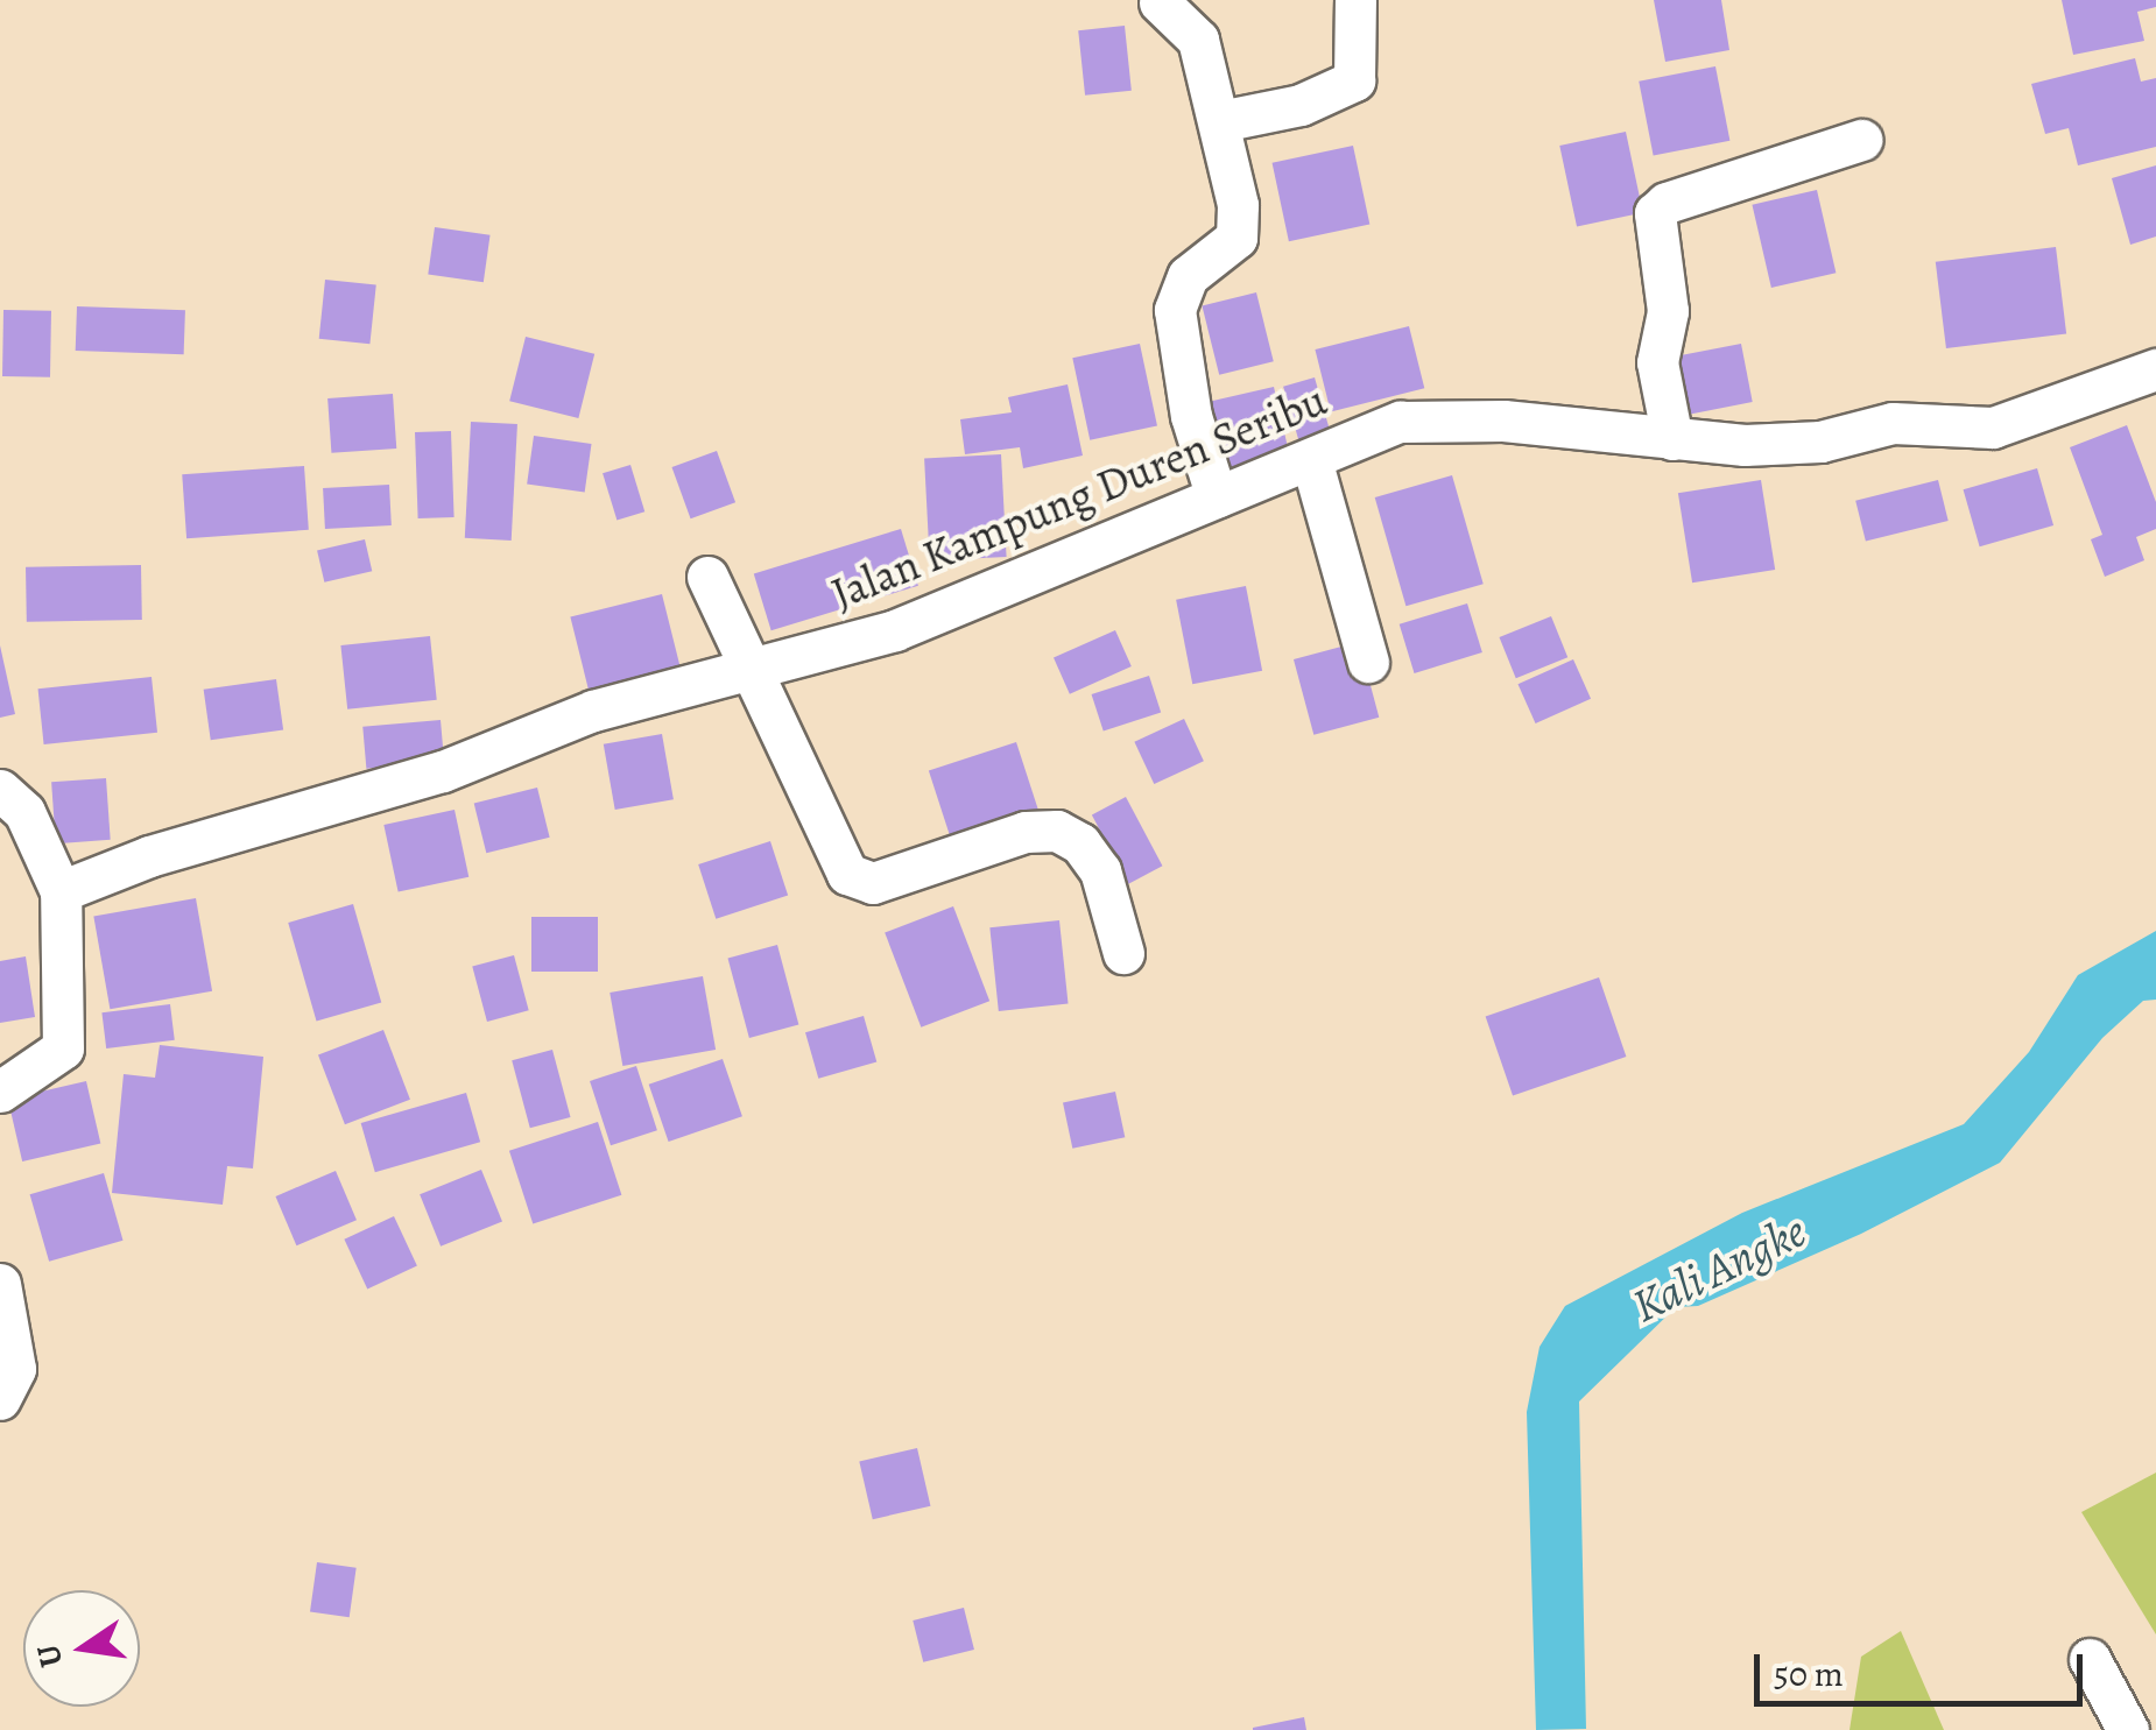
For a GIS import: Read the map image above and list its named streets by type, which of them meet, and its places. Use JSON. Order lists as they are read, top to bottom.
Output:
{
  "streets": {
    "street": ["Jalan Kampung Duren Seribu"]
  },
  "water": ["Kali Angke"],
  "scale_bar": "50 m",
  "north": "left"
}
